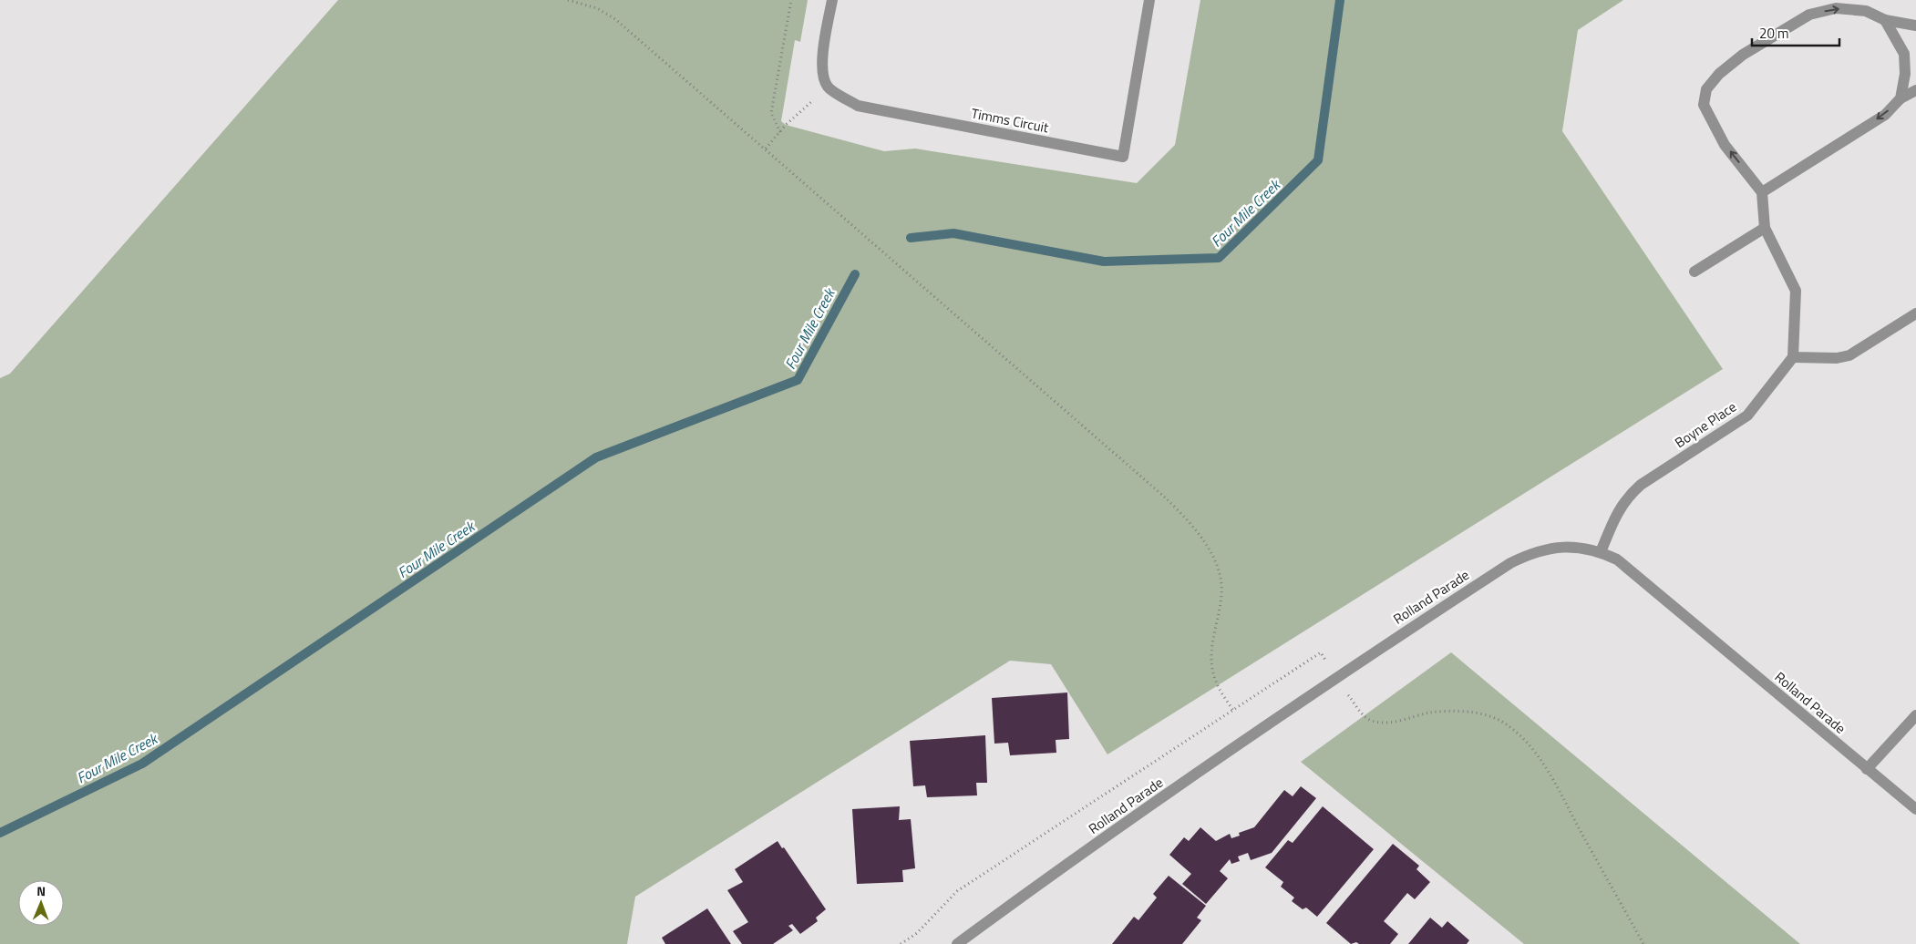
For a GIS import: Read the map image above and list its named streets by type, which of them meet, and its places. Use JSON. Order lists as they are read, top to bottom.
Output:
{
  "streets": {
    "street": ["Timms Circuit", "Boyne Place", "Rolland Parade"]
  },
  "crossings": [
    ["Boyne Place", "Rolland Parade"]
  ],
  "water": ["Four Mile Creek"],
  "scale_bar": "20 m",
  "north": "top"
}
